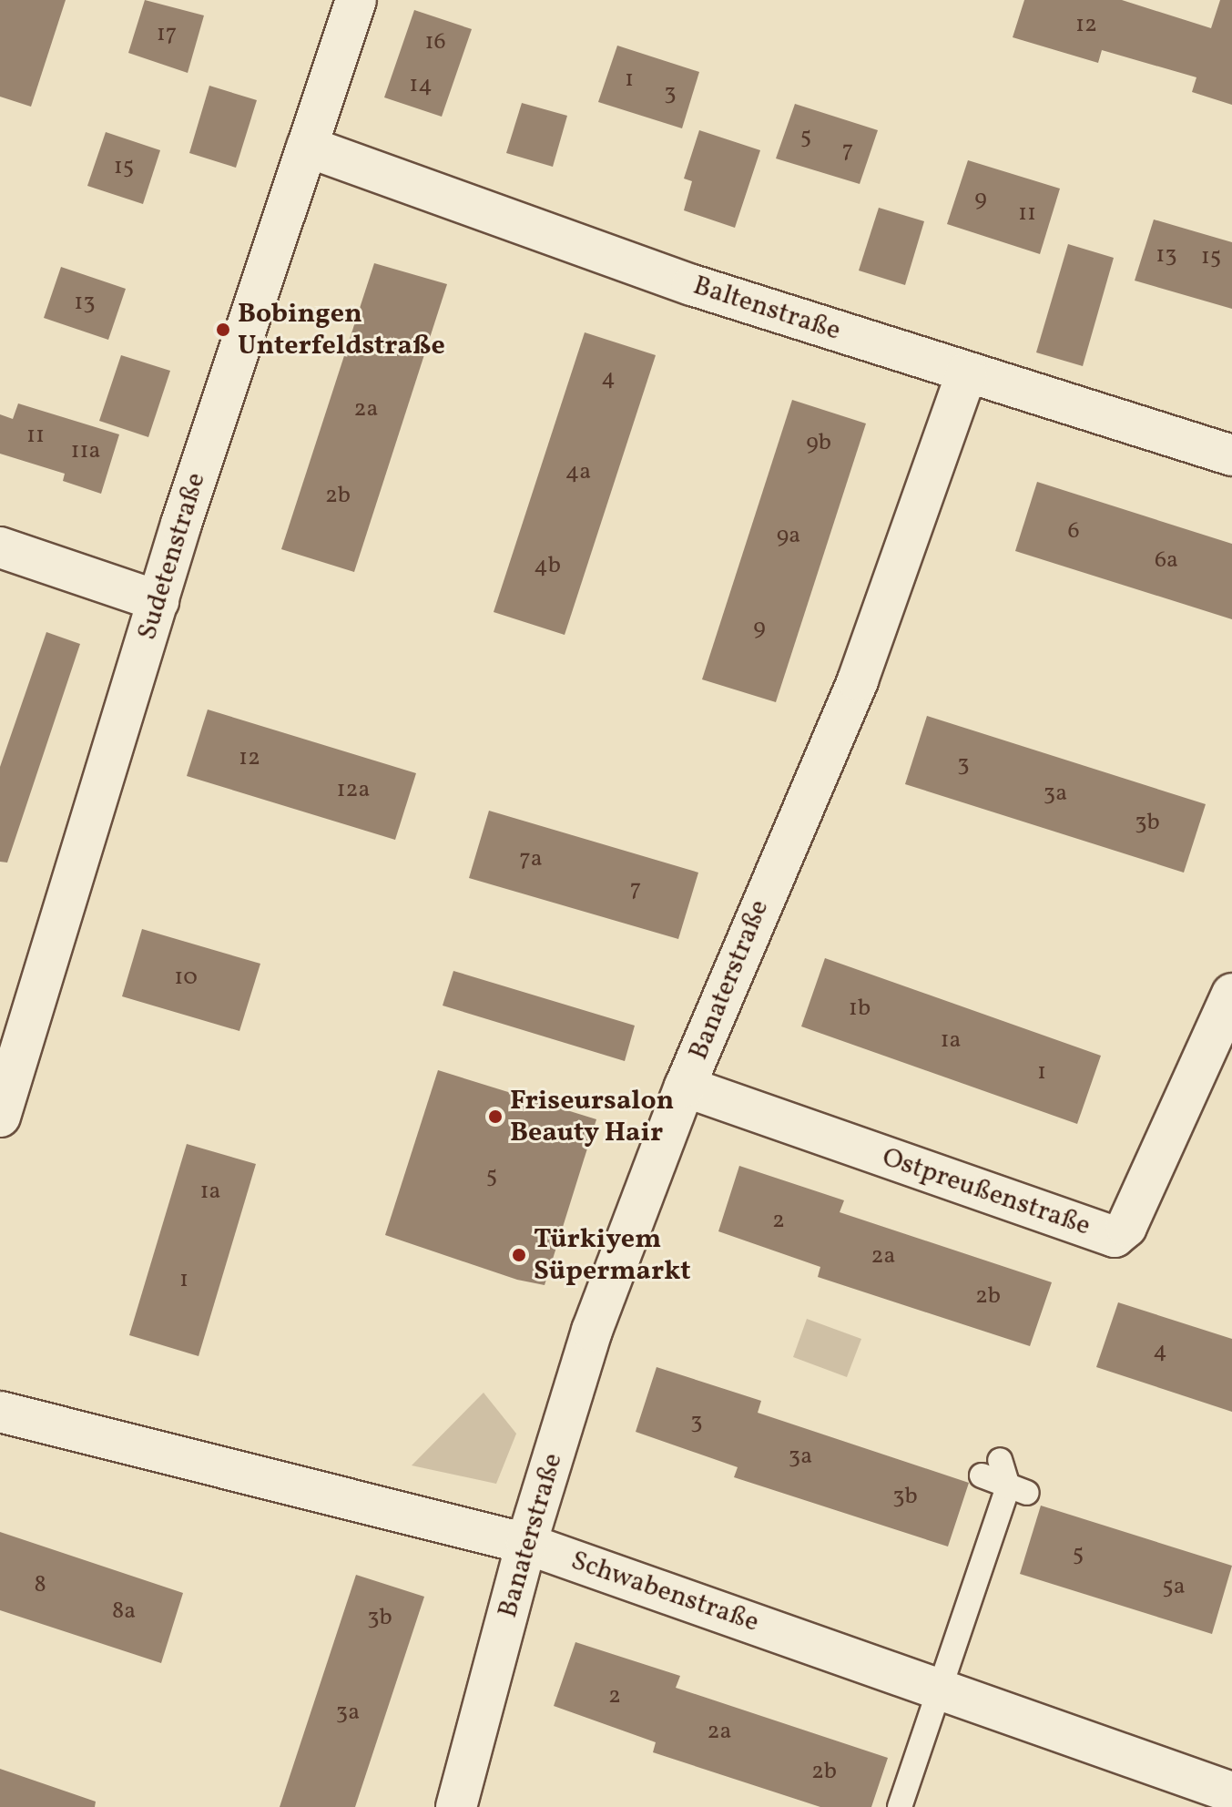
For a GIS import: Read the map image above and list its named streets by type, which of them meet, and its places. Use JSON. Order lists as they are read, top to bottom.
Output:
{
  "streets": {
    "street": [
      "Baltenstraße",
      "Sudetenstraße",
      "Banaterstraße",
      "Ostpreußenstraße",
      "Schwabenstraße"
    ]
  },
  "crossings": [
    ["Baltenstraße", "Sudetenstraße"],
    ["Baltenstraße", "Banaterstraße"],
    ["Banaterstraße", "Ostpreußenstraße"],
    ["Banaterstraße", "Schwabenstraße"]
  ],
  "places": ["Bobingen Unterfeldstraße", "Friseursalon Beauty Hair", "Türkiyem Süpermarkt"],
  "house_numbers": [
    "12",
    "17",
    "16",
    "1",
    "14",
    "3",
    "5",
    "7",
    "15",
    "9",
    "11",
    "13",
    "15",
    "13",
    "4",
    "2a",
    "11",
    "9b",
    "11a",
    "4a",
    "2b",
    "6",
    "9a",
    "6a",
    "4b",
    "9",
    "12",
    "3",
    "12a",
    "3a",
    "3b",
    "7a",
    "7",
    "10",
    "1b",
    "1a",
    "1",
    "5",
    "1a",
    "2",
    "2a",
    "1",
    "2b",
    "4",
    "3",
    "3a",
    "3b",
    "5",
    "8",
    "5a",
    "8a",
    "3b",
    "2",
    "3a",
    "2a",
    "2b"
  ]
}
